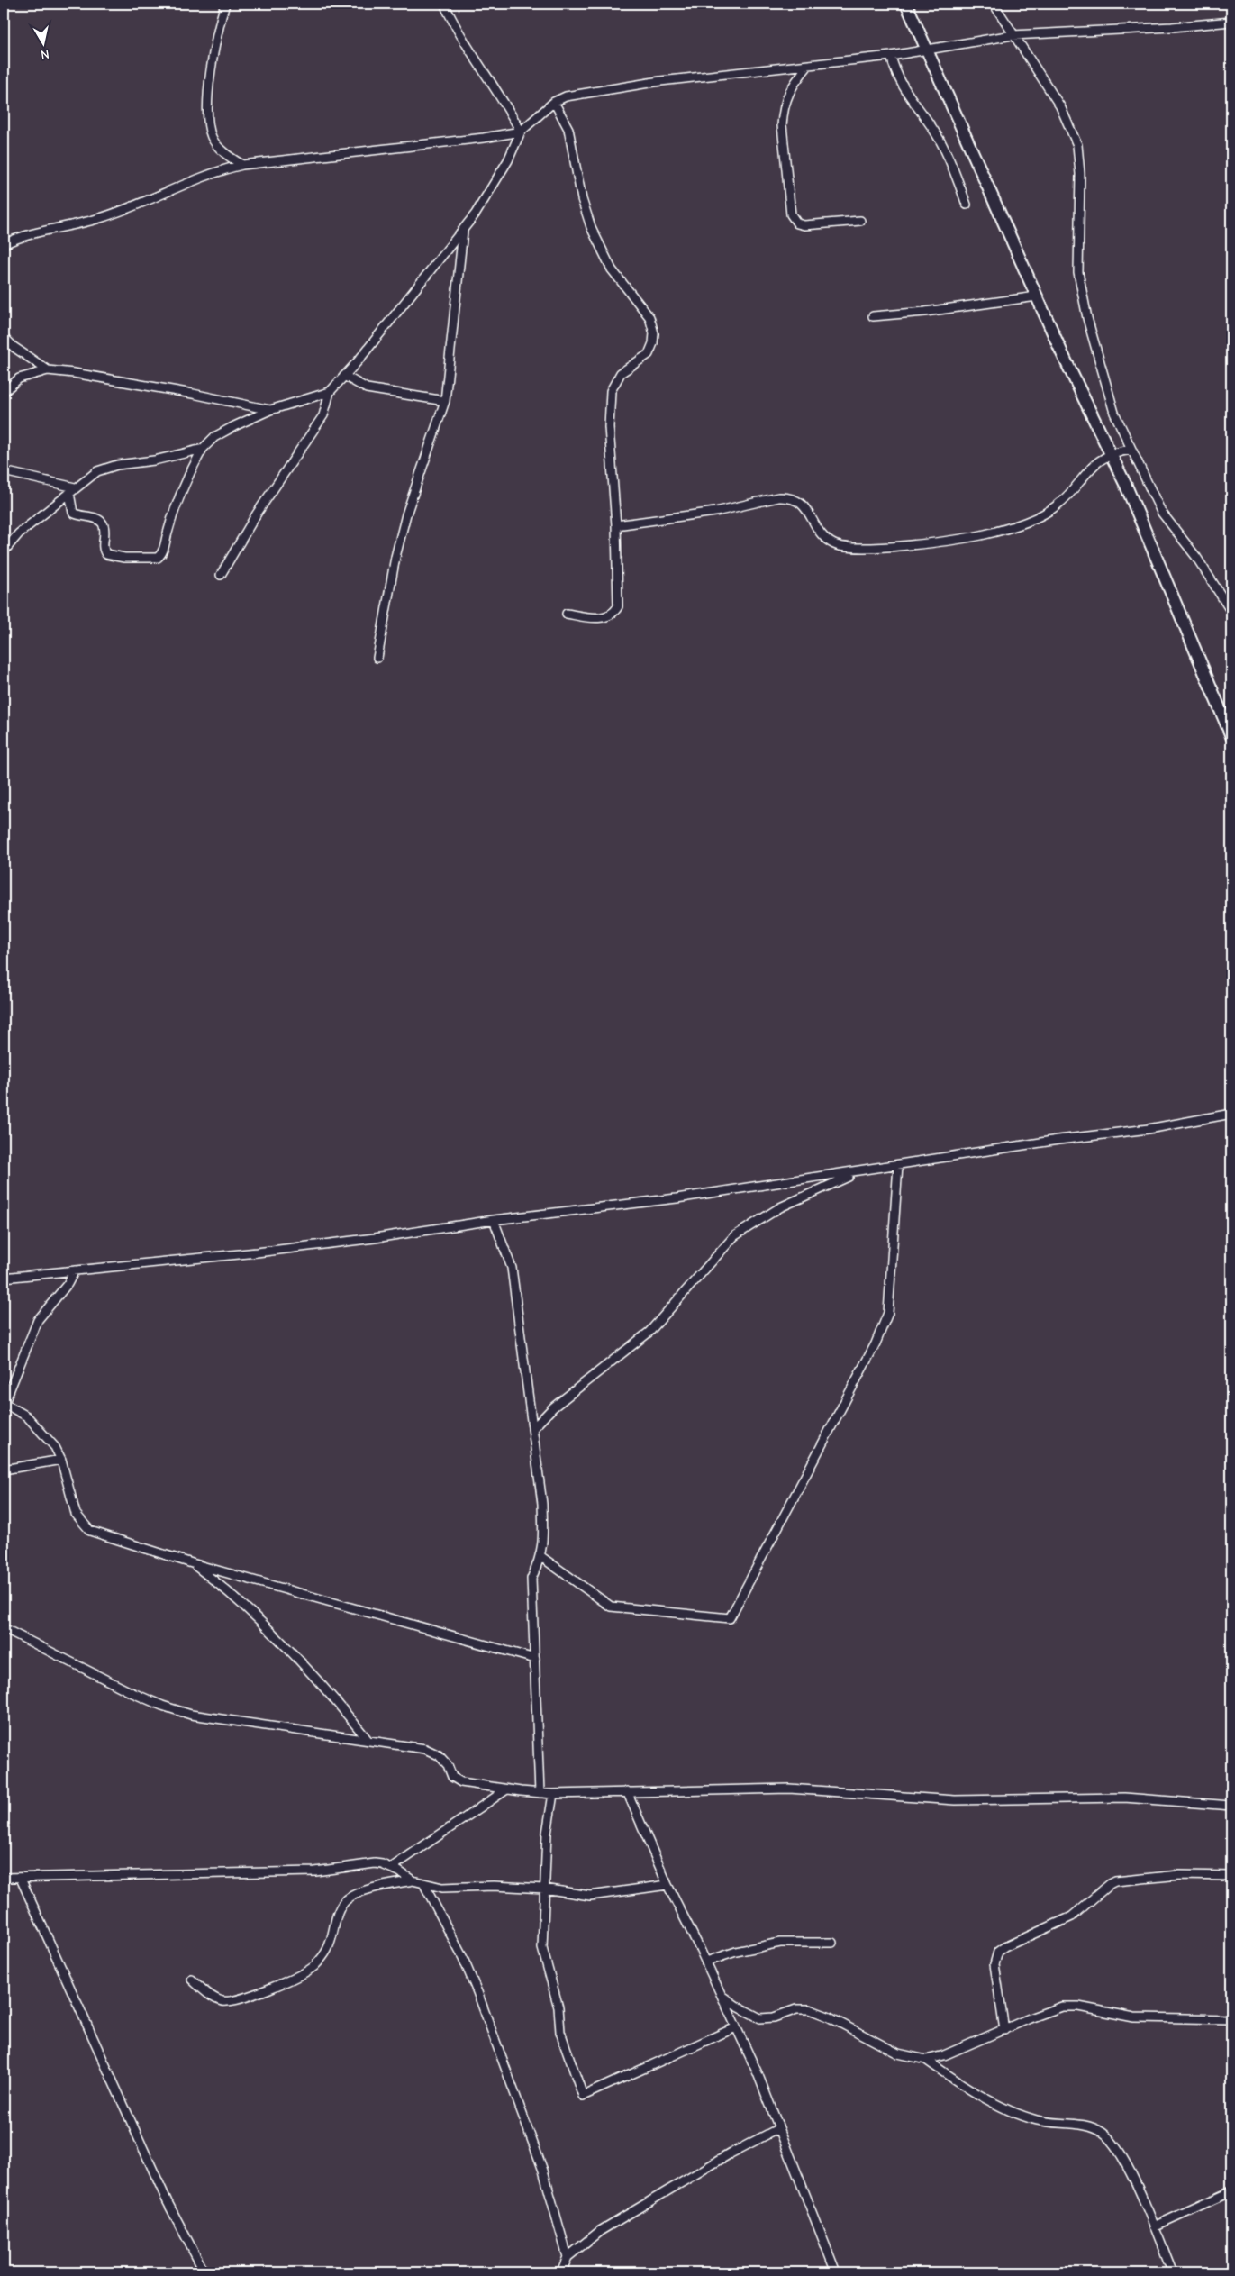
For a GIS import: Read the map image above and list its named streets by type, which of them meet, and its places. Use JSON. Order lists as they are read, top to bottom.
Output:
{
  "north": "bottom"
}
